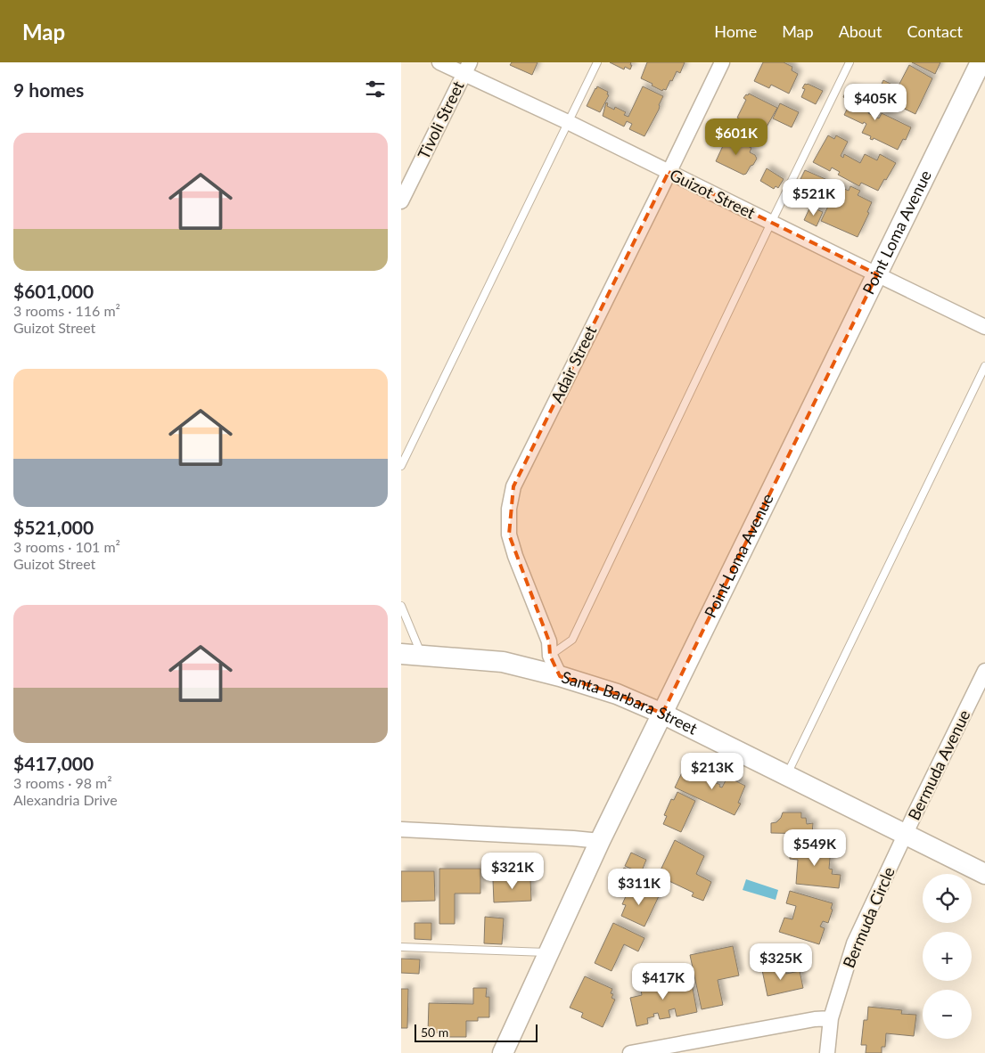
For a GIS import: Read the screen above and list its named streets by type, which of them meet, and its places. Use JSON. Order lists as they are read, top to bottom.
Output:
{
  "streets": {
    "main road": ["Point Loma Avenue", "Santa Barbara Street"],
    "street": [
      "Tivoli Street",
      "Guizot Street",
      "Adair Street",
      "Bermuda Avenue",
      "Bermuda Circle"
    ]
  },
  "crossings": [
    ["Tivoli Street", "Guizot Street"],
    ["Guizot Street", "Point Loma Avenue"],
    ["Guizot Street", "Adair Street"],
    ["Point Loma Avenue", "Santa Barbara Street"],
    ["Adair Street", "Santa Barbara Street"],
    ["Santa Barbara Street", "Bermuda Avenue"],
    ["Santa Barbara Street", "Bermuda Circle"],
    ["Bermuda Avenue", "Bermuda Circle"]
  ],
  "scale_bar": "50 m",
  "page": {
    "header": "Map",
    "nav": [
      "Home",
      "Map",
      "About",
      "Contact"
    ],
    "heading": "9 homes",
    "price": [
      "$405K",
      "$601K",
      "$521K",
      "$213K",
      "$549K",
      "$321K",
      "$311K",
      "$325K",
      "$417K"
    ],
    "list": [
      {
        "name": "$601,000",
        "note": "3 rooms · 116 m² · Guizot Street"
      },
      {
        "name": "$521,000",
        "note": "3 rooms · 101 m² · Guizot Street"
      },
      {
        "name": "$417,000",
        "note": "3 rooms · 98 m² · Alexandria Drive"
      }
    ],
    "map_buttons": ["+", "−"],
    "scale": "50 m"
  }
}
